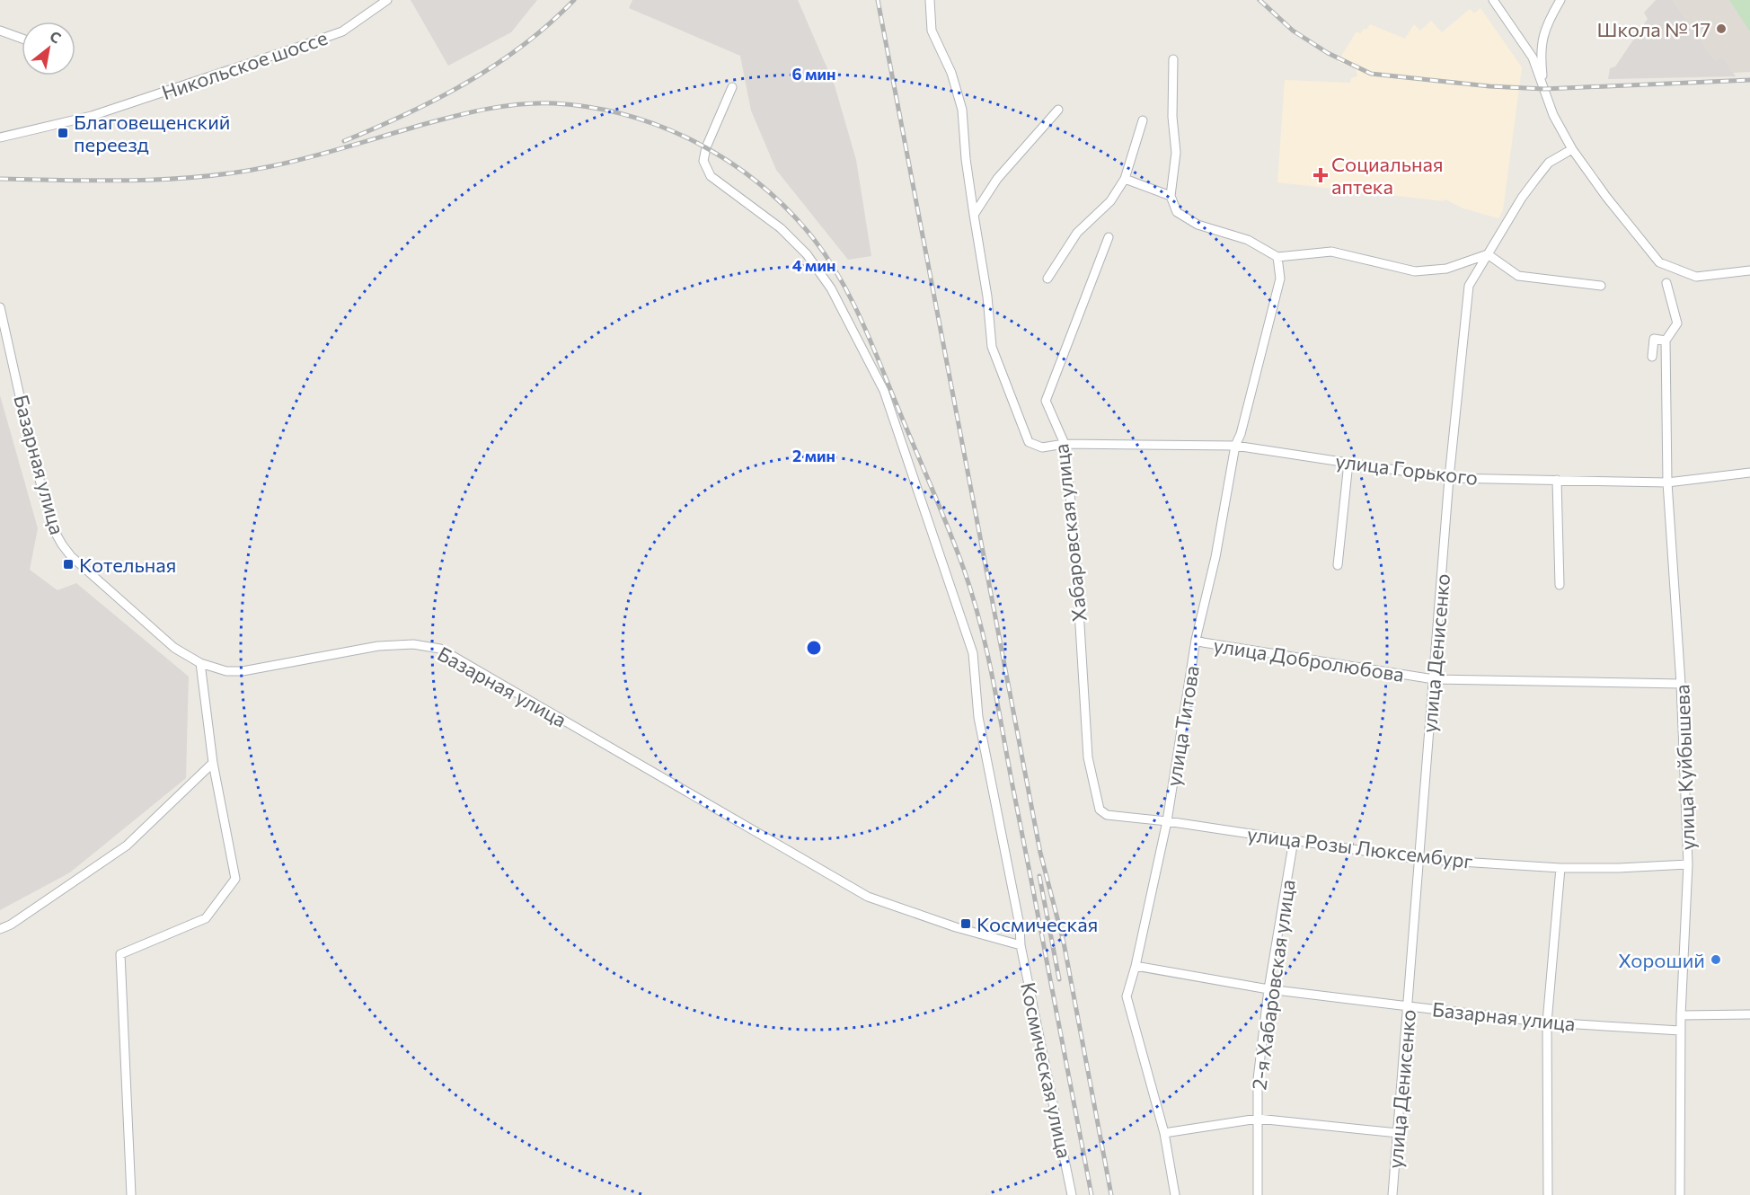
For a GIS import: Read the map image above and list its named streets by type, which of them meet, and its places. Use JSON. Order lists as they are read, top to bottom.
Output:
{
  "streets": {
    "street": [
      "Никольское шоссе",
      "Базарная улица",
      "улица Горького",
      "Хабаровская улица",
      "улица Денисенко",
      "улица Добролюбова",
      "улица Титова",
      "улица Куйбышева",
      "улица Розы Люксембург",
      "2-я Хабаровская улица",
      "Космическая улица"
    ]
  },
  "crossings": [
    ["Базарная улица", "улица Денисенко"],
    ["Базарная улица", "улица Титова"],
    ["Базарная улица", "улица Куйбышева"],
    ["Базарная улица", "2-я Хабаровская улица"],
    ["Базарная улица", "Космическая улица"],
    ["улица Горького", "Хабаровская улица"],
    ["улица Горького", "улица Денисенко"],
    ["улица Горького", "улица Титова"],
    ["улица Горького", "улица Куйбышева"],
    ["Хабаровская улица", "улица Розы Люксембург"],
    ["улица Денисенко", "улица Добролюбова"],
    ["улица Денисенко", "улица Розы Люксембург"],
    ["улица Добролюбова", "улица Титова"],
    ["улица Добролюбова", "улица Куйбышева"],
    ["улица Титова", "улица Розы Люксембург"],
    ["улица Куйбышева", "улица Розы Люксембург"],
    ["улица Розы Люксембург", "2-я Хабаровская улица"]
  ],
  "places": {
    "other": ["Школа № 17", "Хороший"],
    "transit": ["Благовещенский переезд", "Котельная", "Космическая"],
    "health": ["Социальная аптека"]
  },
  "north": "top right",
  "rings": ["6 мин", "4 мин", "2 мин"]
}
